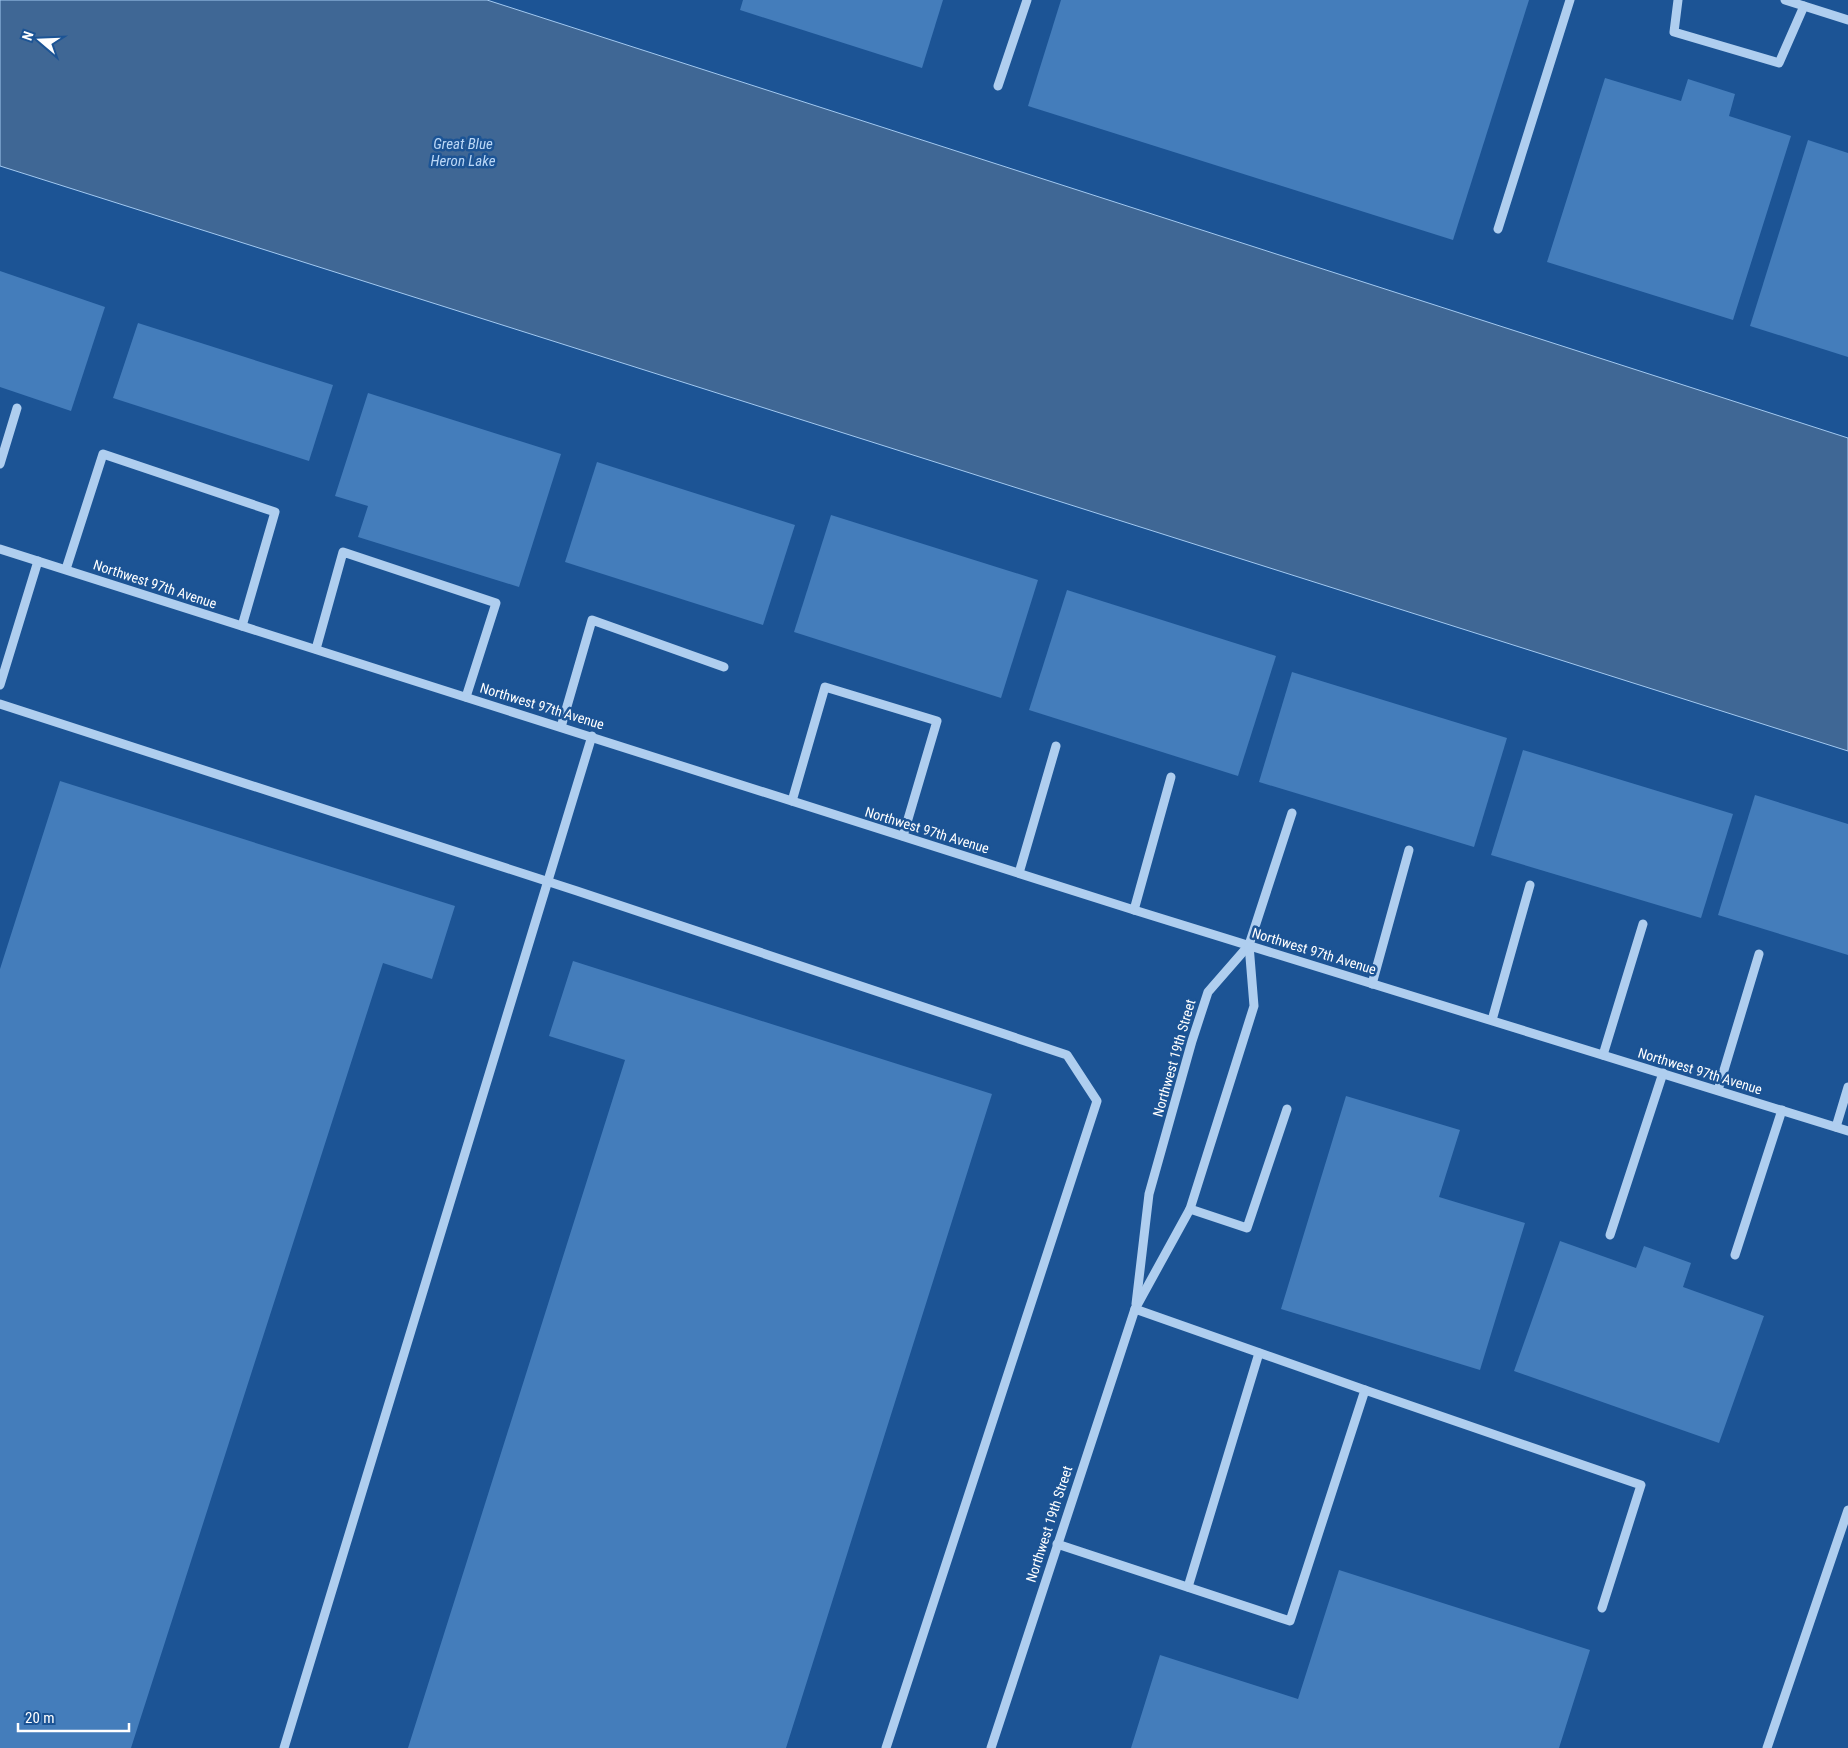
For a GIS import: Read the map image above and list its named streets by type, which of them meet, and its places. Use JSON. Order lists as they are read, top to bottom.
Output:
{
  "streets": {
    "street": ["Northwest 97th Avenue", "Northwest 19th Street"]
  },
  "crossings": [
    ["Northwest 97th Avenue", "Northwest 19th Street"]
  ],
  "water": ["Great Blue Heron Lake"],
  "scale_bar": "20 m",
  "north": "left"
}
